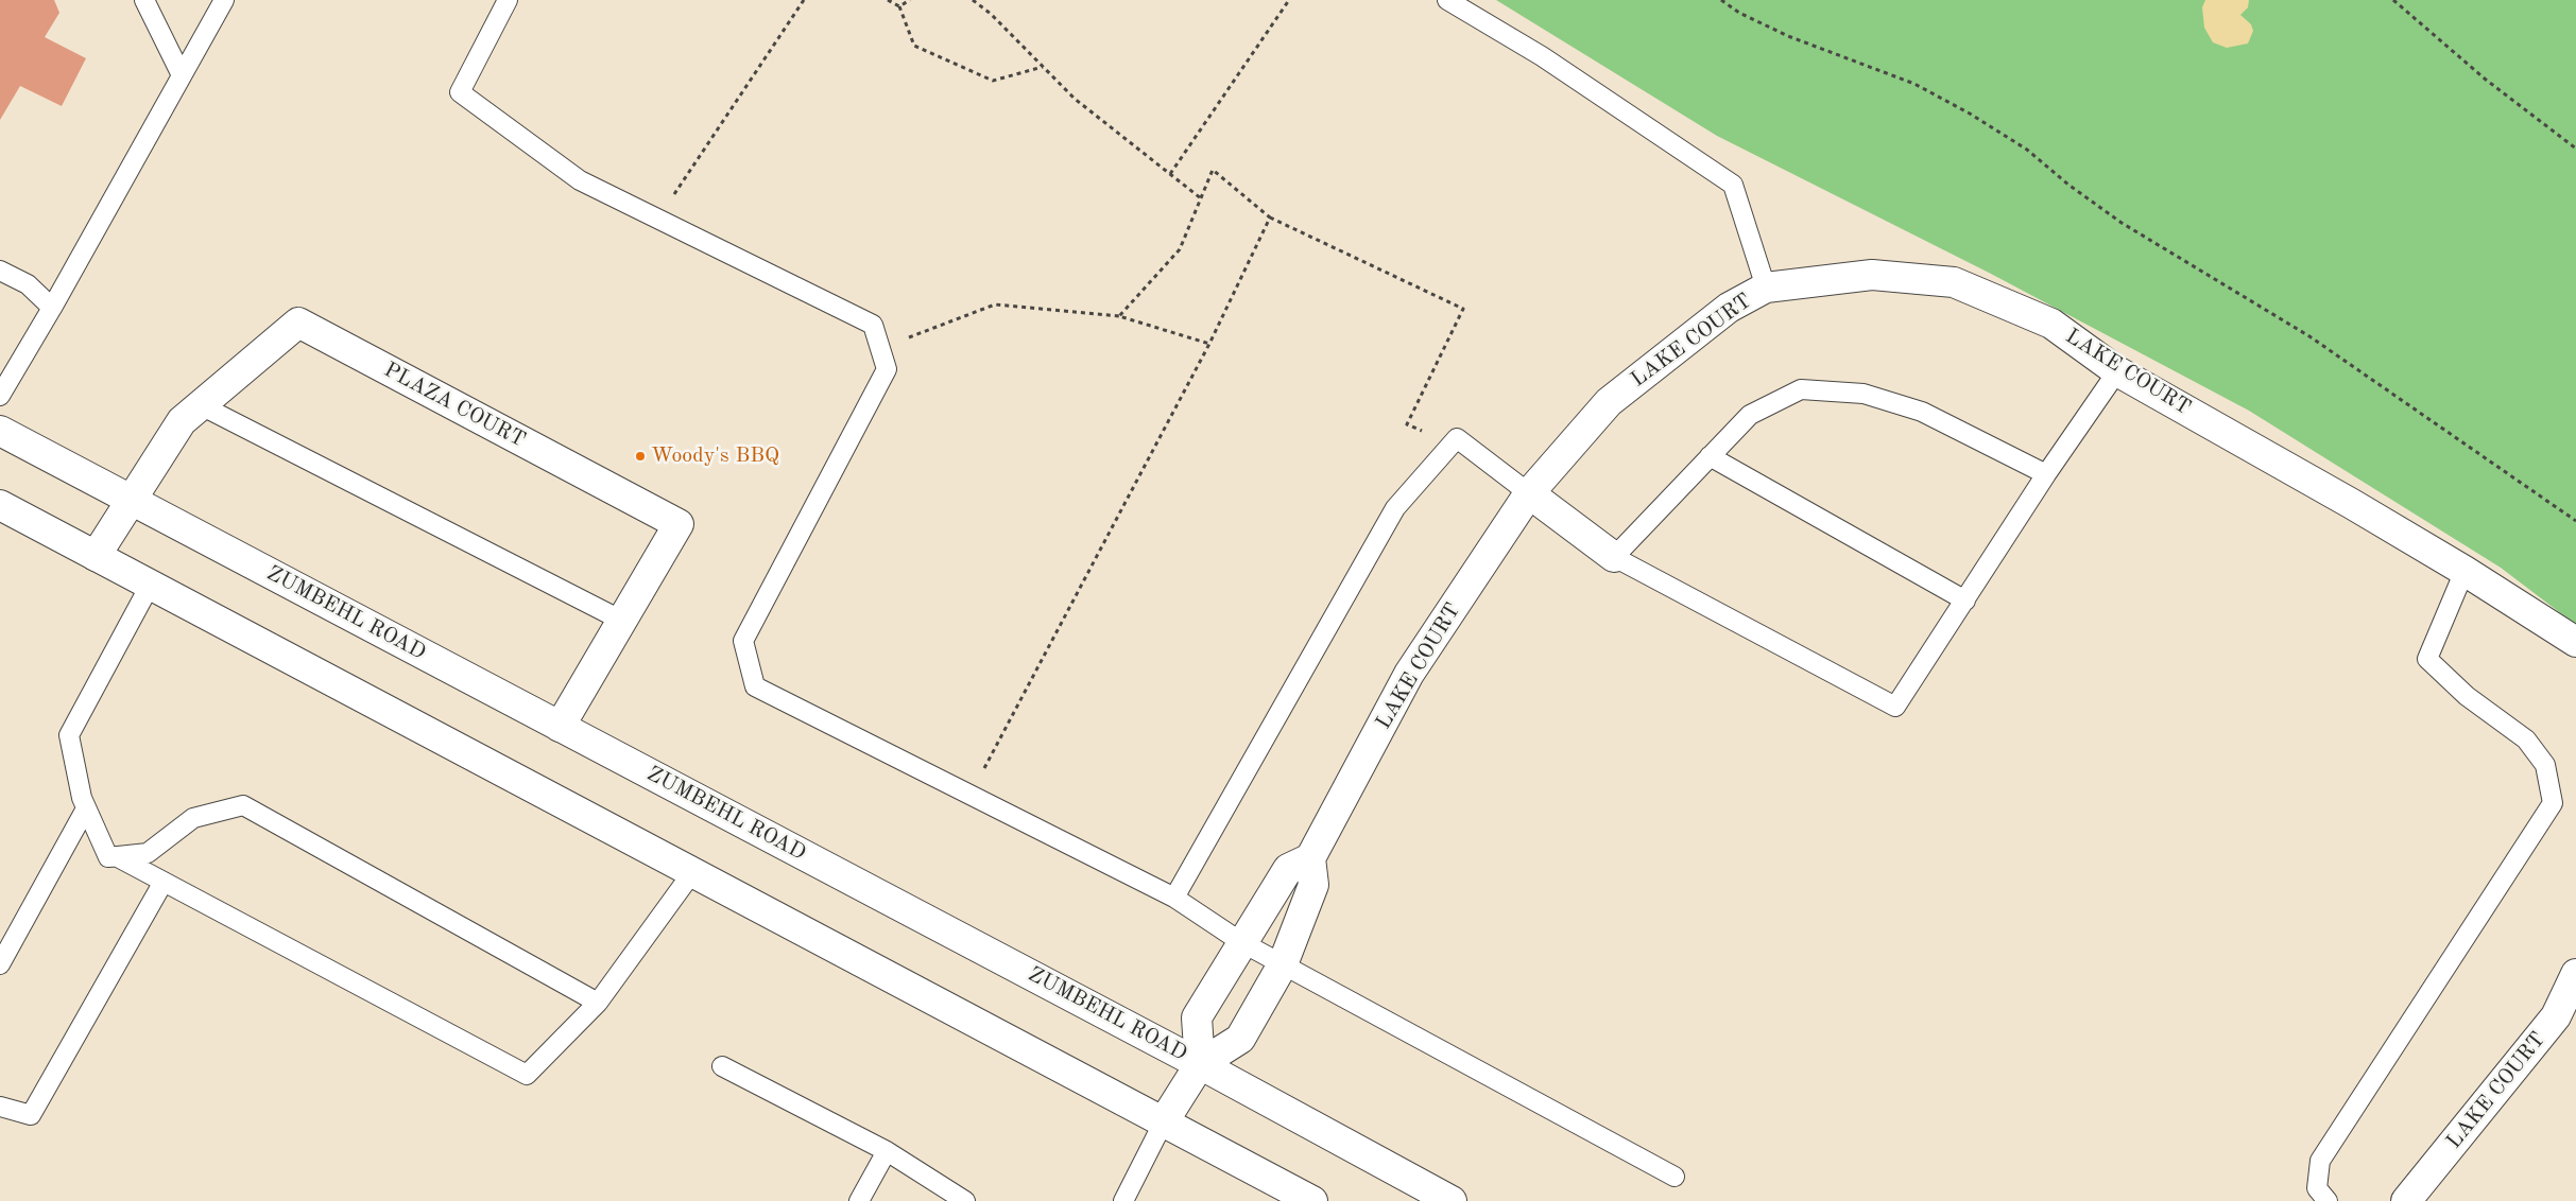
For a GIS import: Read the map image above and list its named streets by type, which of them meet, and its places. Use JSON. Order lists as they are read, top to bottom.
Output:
{
  "streets": {
    "street": ["LAKE COURT", "PLAZA COURT", "ZUMBEHL ROAD"]
  },
  "crossings": [
    ["PLAZA COURT", "ZUMBEHL ROAD"]
  ],
  "places": ["Woody's BBQ"]
}
